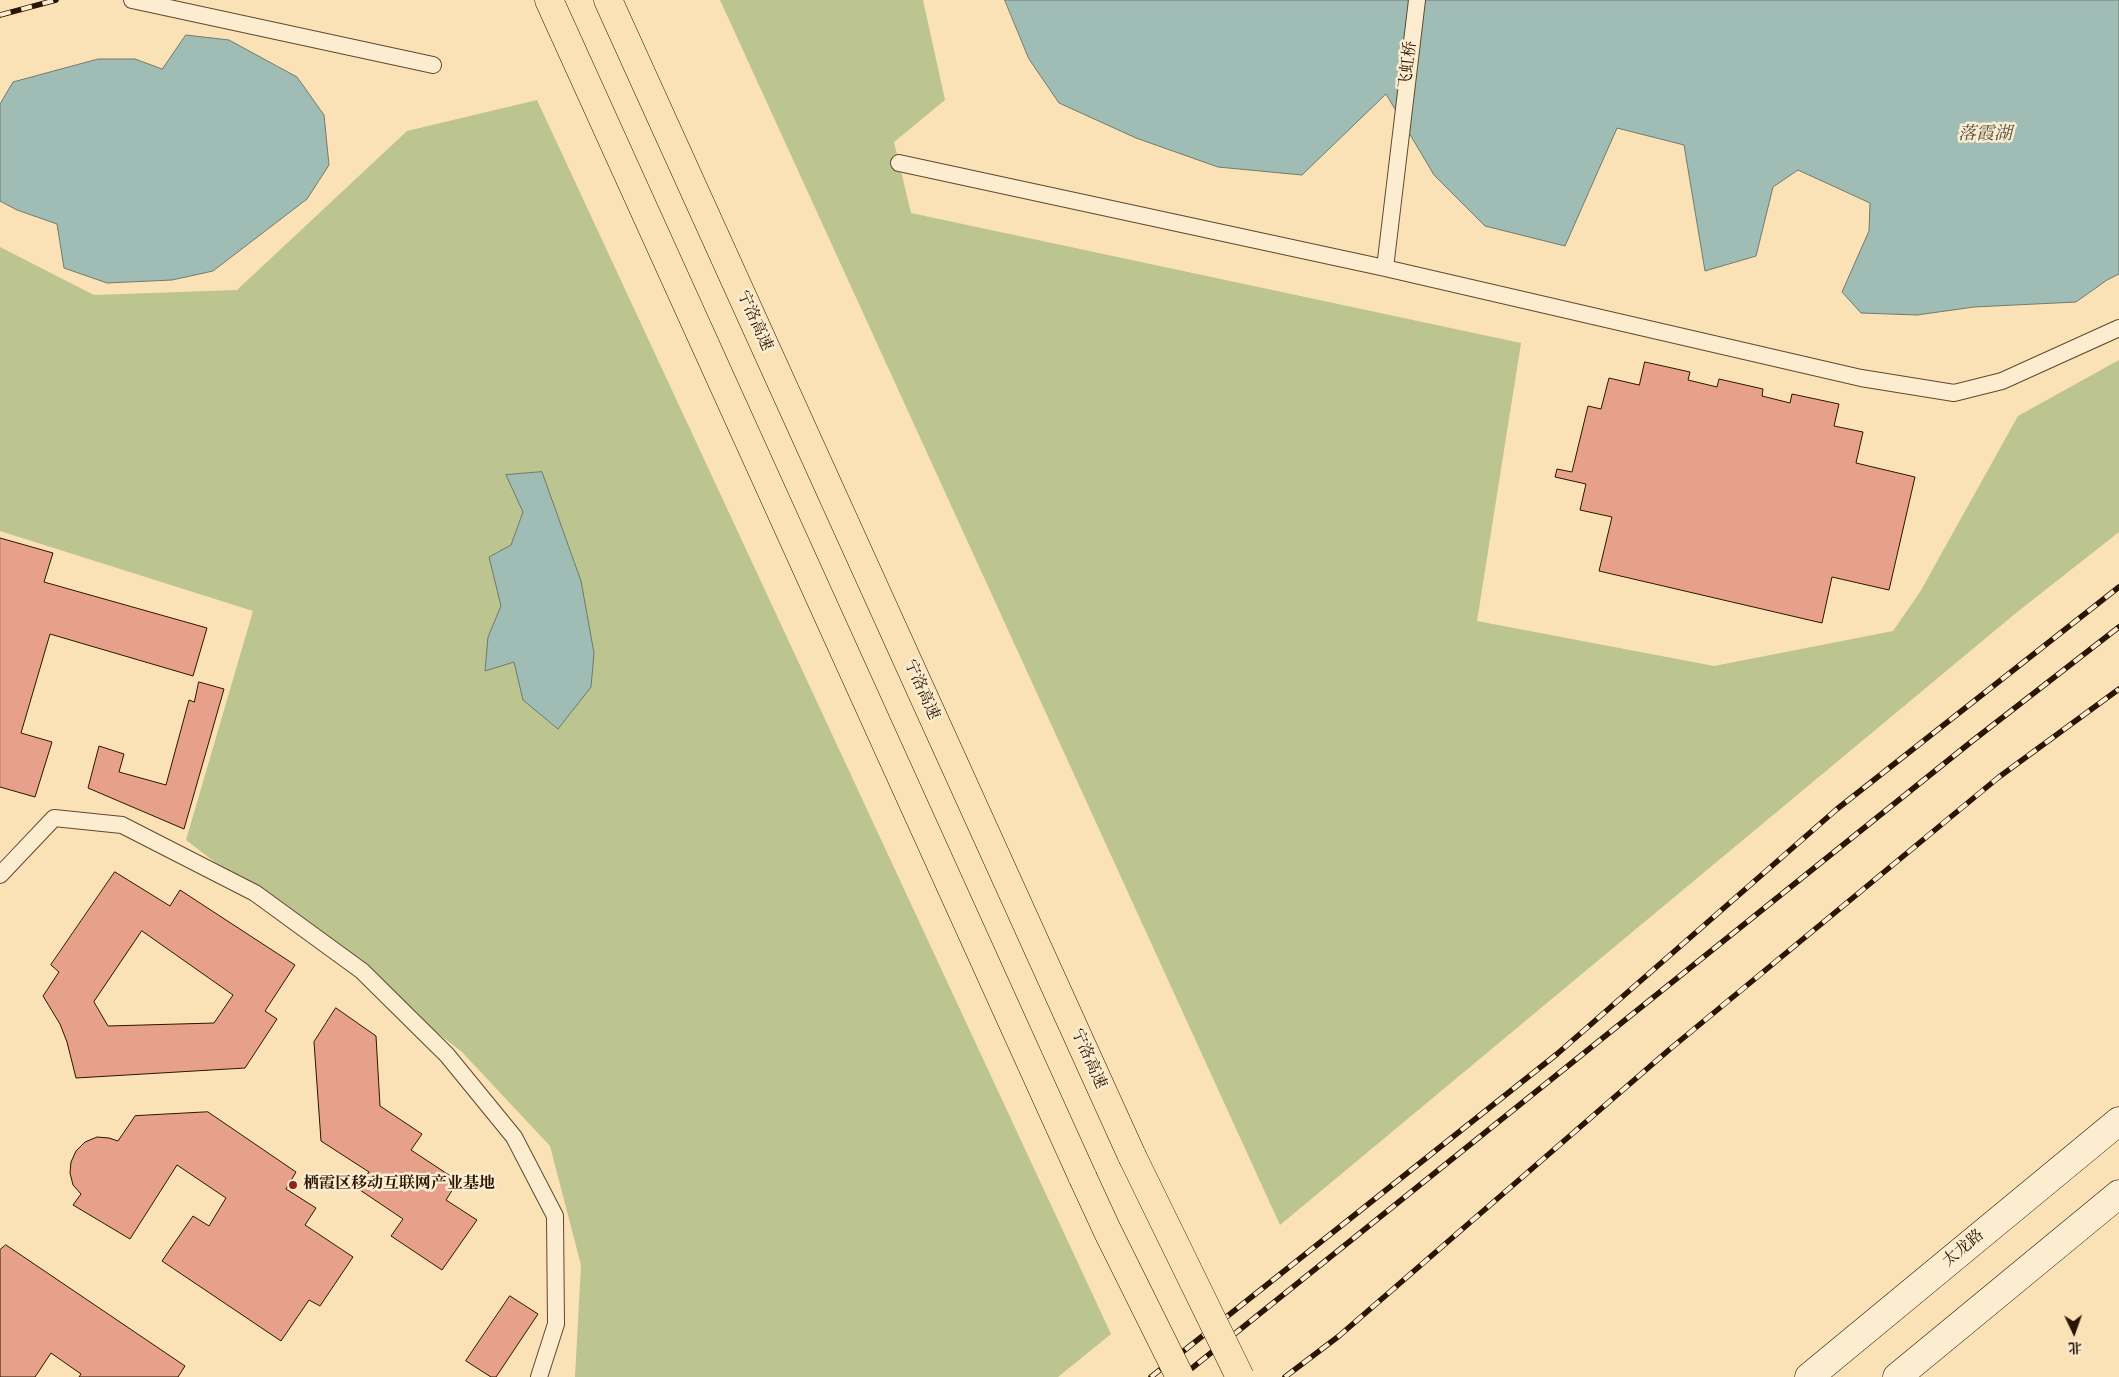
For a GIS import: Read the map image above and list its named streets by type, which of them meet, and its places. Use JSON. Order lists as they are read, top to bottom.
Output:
{
  "streets": {
    "highway": ["宁洛高速"],
    "main road": ["太龙路"],
    "lane": ["飞虹桥"]
  },
  "water": ["落霞湖"],
  "places": ["栖霞区移动互联网产业基地"],
  "north": "bottom"
}
